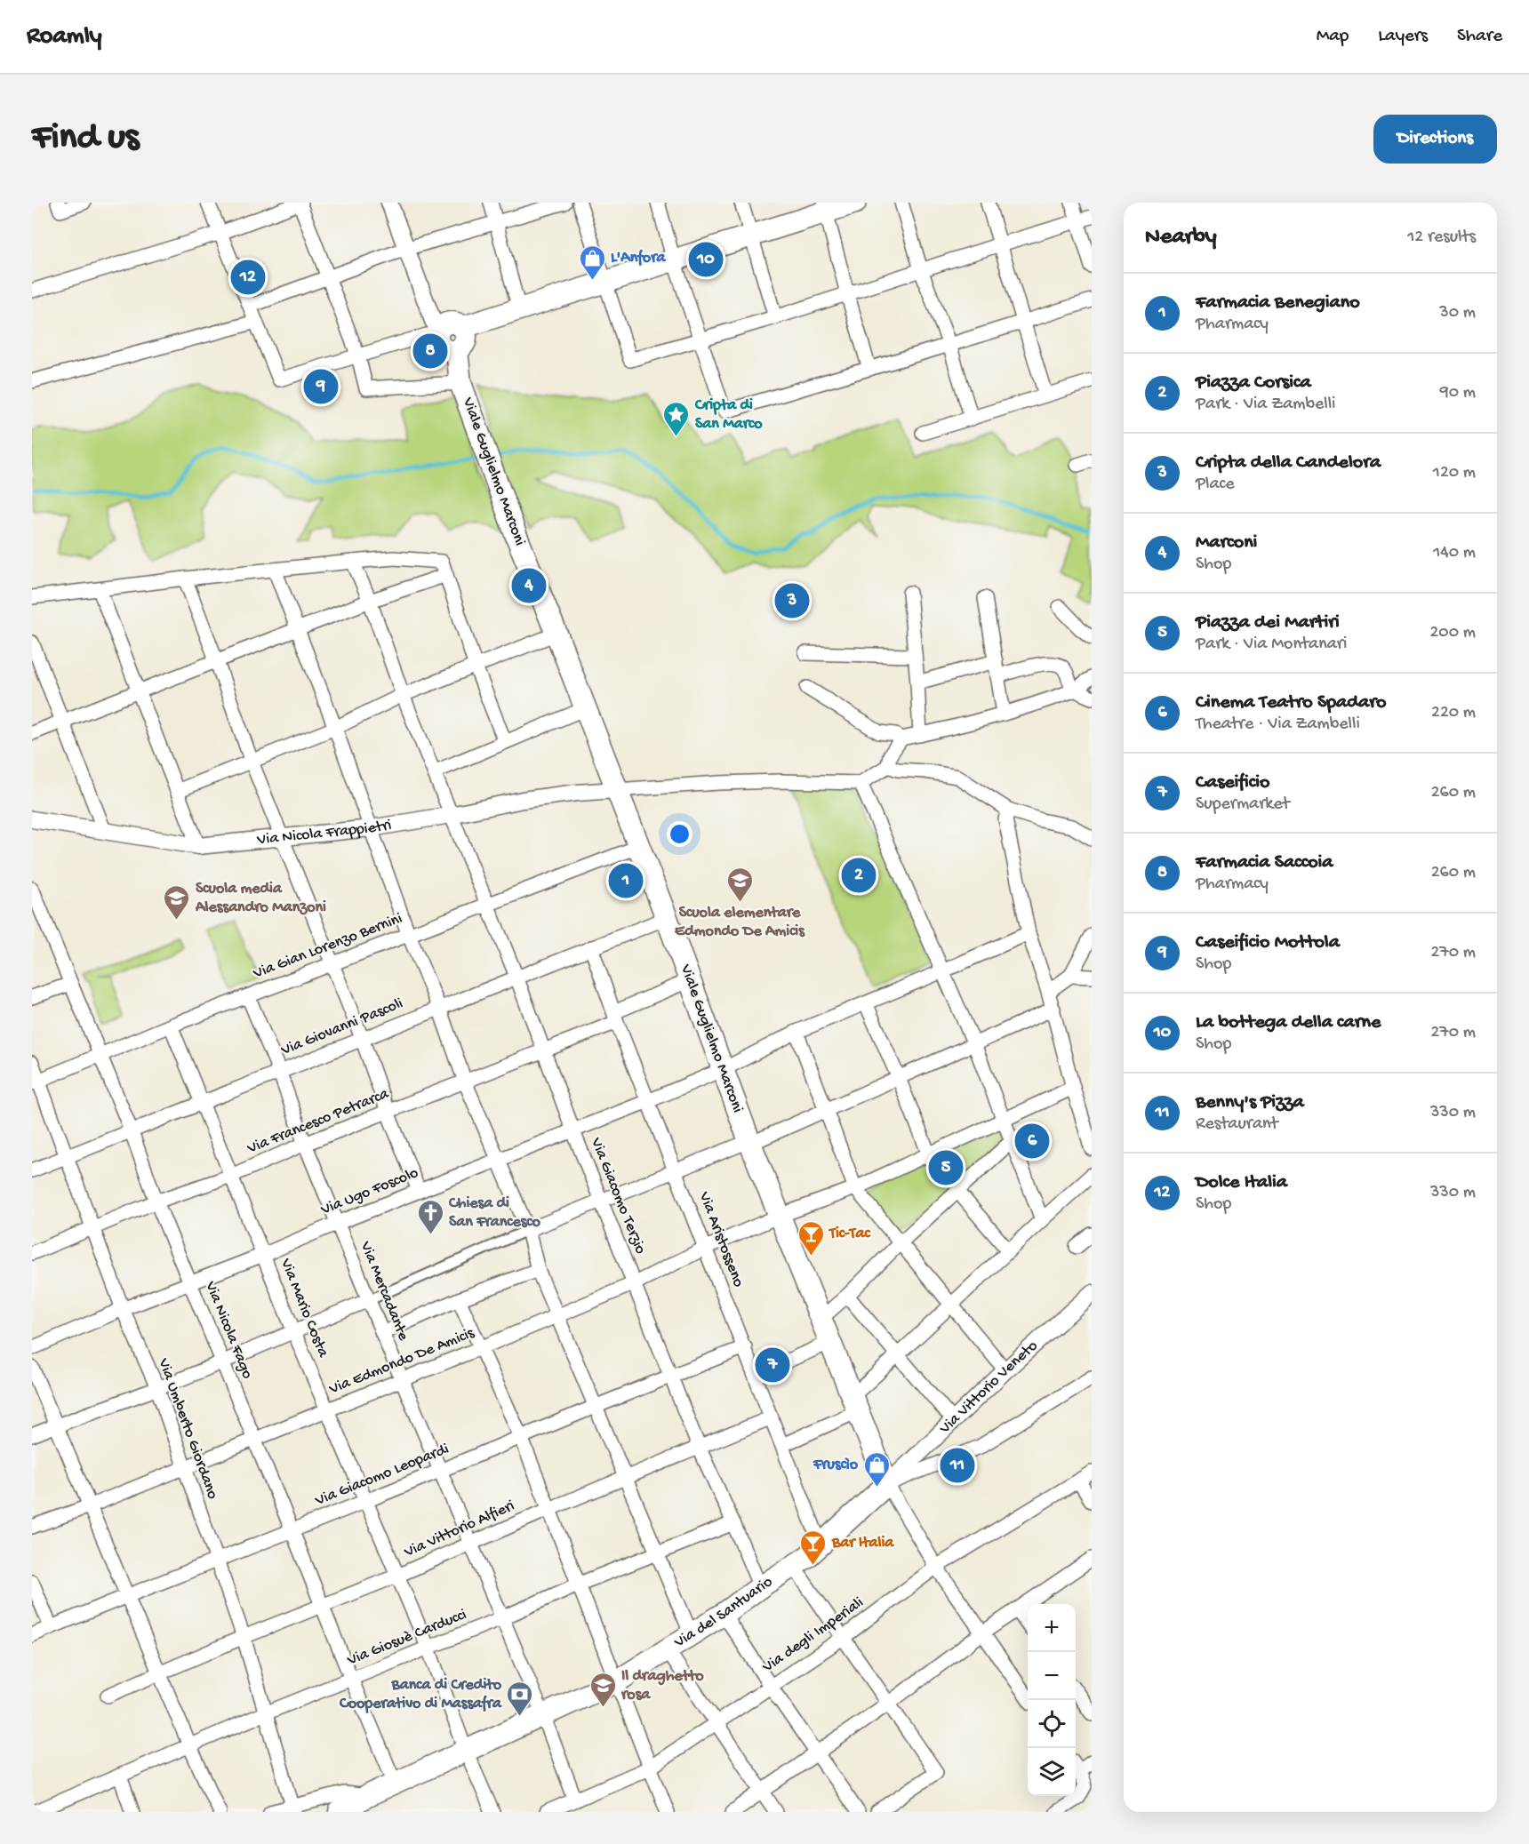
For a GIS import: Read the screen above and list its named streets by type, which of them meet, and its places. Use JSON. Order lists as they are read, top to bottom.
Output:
{
  "streets": {
    "main road": ["Viale Guglielmo Marconi", "Via del Santuario"],
    "street": [
      "Via Nicola Frappietri",
      "Via Gian Lorenzo Bernini",
      "Via Giovanni Pascoli",
      "Via Francesco Petrarca",
      "Via Ugo Foscolo",
      "Via Giacomo Terzio",
      "Via Aristosseno",
      "Via Mercadante",
      "Via Mario Costa",
      "Via Nicola Fago",
      "Via Edmondo De Amicis",
      "Via Vittorio Veneto",
      "Via Umberto Giordano",
      "Via Giacomo Leopardi",
      "Via Vittorio Alfieri",
      "Via degli Imperiali",
      "Via Giosuè Carducci"
    ]
  },
  "crossings": [
    ["Viale Guglielmo Marconi", "Via Nicola Frappietri"],
    ["Viale Guglielmo Marconi", "Via Gian Lorenzo Bernini"],
    ["Viale Guglielmo Marconi", "Via Giovanni Pascoli"],
    ["Viale Guglielmo Marconi", "Via Francesco Petrarca"],
    ["Viale Guglielmo Marconi", "Via Ugo Foscolo"],
    ["Viale Guglielmo Marconi", "Via Edmondo De Amicis"],
    ["Viale Guglielmo Marconi", "Via Vittorio Veneto"],
    ["Viale Guglielmo Marconi", "Via del Santuario"],
    ["Via Nicola Frappietri", "Via Giacomo Terzio"],
    ["Via Gian Lorenzo Bernini", "Via Giacomo Terzio"],
    ["Via Gian Lorenzo Bernini", "Via Mercadante"],
    ["Via Gian Lorenzo Bernini", "Via Mario Costa"],
    ["Via Gian Lorenzo Bernini", "Via Nicola Fago"],
    ["Via Gian Lorenzo Bernini", "Via Umberto Giordano"],
    ["Via Giovanni Pascoli", "Via Giacomo Terzio"],
    ["Via Giovanni Pascoli", "Via Aristosseno"],
    ["Via Giovanni Pascoli", "Via Mercadante"],
    ["Via Giovanni Pascoli", "Via Mario Costa"],
    ["Via Giovanni Pascoli", "Via Nicola Fago"],
    ["Via Giovanni Pascoli", "Via Umberto Giordano"],
    ["Via Francesco Petrarca", "Via Giacomo Terzio"],
    ["Via Francesco Petrarca", "Via Aristosseno"],
    ["Via Francesco Petrarca", "Via Mercadante"],
    ["Via Francesco Petrarca", "Via Mario Costa"],
    ["Via Francesco Petrarca", "Via Nicola Fago"],
    ["Via Francesco Petrarca", "Via Umberto Giordano"],
    ["Via Ugo Foscolo", "Via Giacomo Terzio"],
    ["Via Ugo Foscolo", "Via Aristosseno"],
    ["Via Ugo Foscolo", "Via Mercadante"],
    ["Via Ugo Foscolo", "Via Mario Costa"],
    ["Via Ugo Foscolo", "Via Nicola Fago"],
    ["Via Ugo Foscolo", "Via Umberto Giordano"],
    ["Via Giacomo Terzio", "Via Edmondo De Amicis"],
    ["Via Giacomo Terzio", "Via Giacomo Leopardi"],
    ["Via Giacomo Terzio", "Via Vittorio Alfieri"],
    ["Via Giacomo Terzio", "Via del Santuario"],
    ["Via Giacomo Terzio", "Via Giosuè Carducci"],
    ["Via Aristosseno", "Via Edmondo De Amicis"],
    ["Via Aristosseno", "Via Giacomo Leopardi"],
    ["Via Aristosseno", "Via Vittorio Alfieri"],
    ["Via Aristosseno", "Via del Santuario"],
    ["Via Mercadante", "Via Edmondo De Amicis"],
    ["Via Mercadante", "Via Giacomo Leopardi"],
    ["Via Mercadante", "Via Vittorio Alfieri"],
    ["Via Mercadante", "Via del Santuario"],
    ["Via Mercadante", "Via degli Imperiali"],
    ["Via Mercadante", "Via Giosuè Carducci"],
    ["Via Mario Costa", "Via Edmondo De Amicis"],
    ["Via Mario Costa", "Via Giacomo Leopardi"],
    ["Via Mario Costa", "Via Vittorio Alfieri"],
    ["Via Mario Costa", "Via del Santuario"],
    ["Via Mario Costa", "Via Giosuè Carducci"],
    ["Via Nicola Fago", "Via Edmondo De Amicis"],
    ["Via Nicola Fago", "Via Giacomo Leopardi"],
    ["Via Nicola Fago", "Via Vittorio Alfieri"],
    ["Via Nicola Fago", "Via del Santuario"],
    ["Via Nicola Fago", "Via Giosuè Carducci"],
    ["Via Edmondo De Amicis", "Via Umberto Giordano"],
    ["Via Vittorio Veneto", "Via del Santuario"],
    ["Via Umberto Giordano", "Via Giacomo Leopardi"],
    ["Via Umberto Giordano", "Via Vittorio Alfieri"],
    ["Via Umberto Giordano", "Via Giosuè Carducci"]
  ],
  "places": {
    "shop": ["L'Anfora", "Fruscìo"],
    "place": ["Cripta di San Marco"],
    "school or university": ["Scuola elementare Edmondo De Amicis", "Scuola media Alessandro Manzoni", "Il draghetto rosa"],
    "church": ["Chiesa di San Francesco"],
    "bar": ["Tic-Tac", "Bar Italia"],
    "bank": ["Banca di Credito Cooperativo di Massafra"]
  },
  "page": {
    "header": "Roamly",
    "nav": ["Map", "Layers", "Share"],
    "buttons": "Directions",
    "title": "Find us",
    "heading": ["Nearby", "12 results"],
    "pins": [
      "10",
      "12",
      "8",
      "9",
      "4",
      "3",
      "2",
      "1",
      "6",
      "5",
      "7",
      "11"
    ],
    "list": [
      {
        "mark": "1",
        "name": "Farmacia Benegiano",
        "note": "Pharmacy",
        "value": "30 m"
      },
      {
        "mark": "2",
        "name": "Piazza Corsica",
        "note": "Park · Via Zambelli",
        "value": "90 m"
      },
      {
        "mark": "3",
        "name": "Cripta della Candelora",
        "note": "Place",
        "value": "120 m"
      },
      {
        "mark": "4",
        "name": "Marconi",
        "note": "Shop",
        "value": "140 m"
      },
      {
        "mark": "5",
        "name": "Piazza dei Martiri",
        "note": "Park · Via Montanari",
        "value": "200 m"
      },
      {
        "mark": "6",
        "name": "Cinema Teatro Spadaro",
        "note": "Theatre · Via Zambelli",
        "value": "220 m"
      },
      {
        "mark": "7",
        "name": "Caseificio",
        "note": "Supermarket",
        "value": "260 m"
      },
      {
        "mark": "8",
        "name": "Farmacia Saccoia",
        "note": "Pharmacy",
        "value": "260 m"
      },
      {
        "mark": "9",
        "name": "Caseificio Mottola",
        "note": "Shop",
        "value": "270 m"
      },
      {
        "mark": "10",
        "name": "La bottega della carne",
        "note": "Shop",
        "value": "270 m"
      },
      {
        "mark": "11",
        "name": "Benny's Pizza",
        "note": "Restaurant",
        "value": "330 m"
      },
      {
        "mark": "12",
        "name": "Dolce Italia",
        "note": "Shop",
        "value": "330 m"
      }
    ],
    "map_buttons": ["+", "−"]
  }
}
